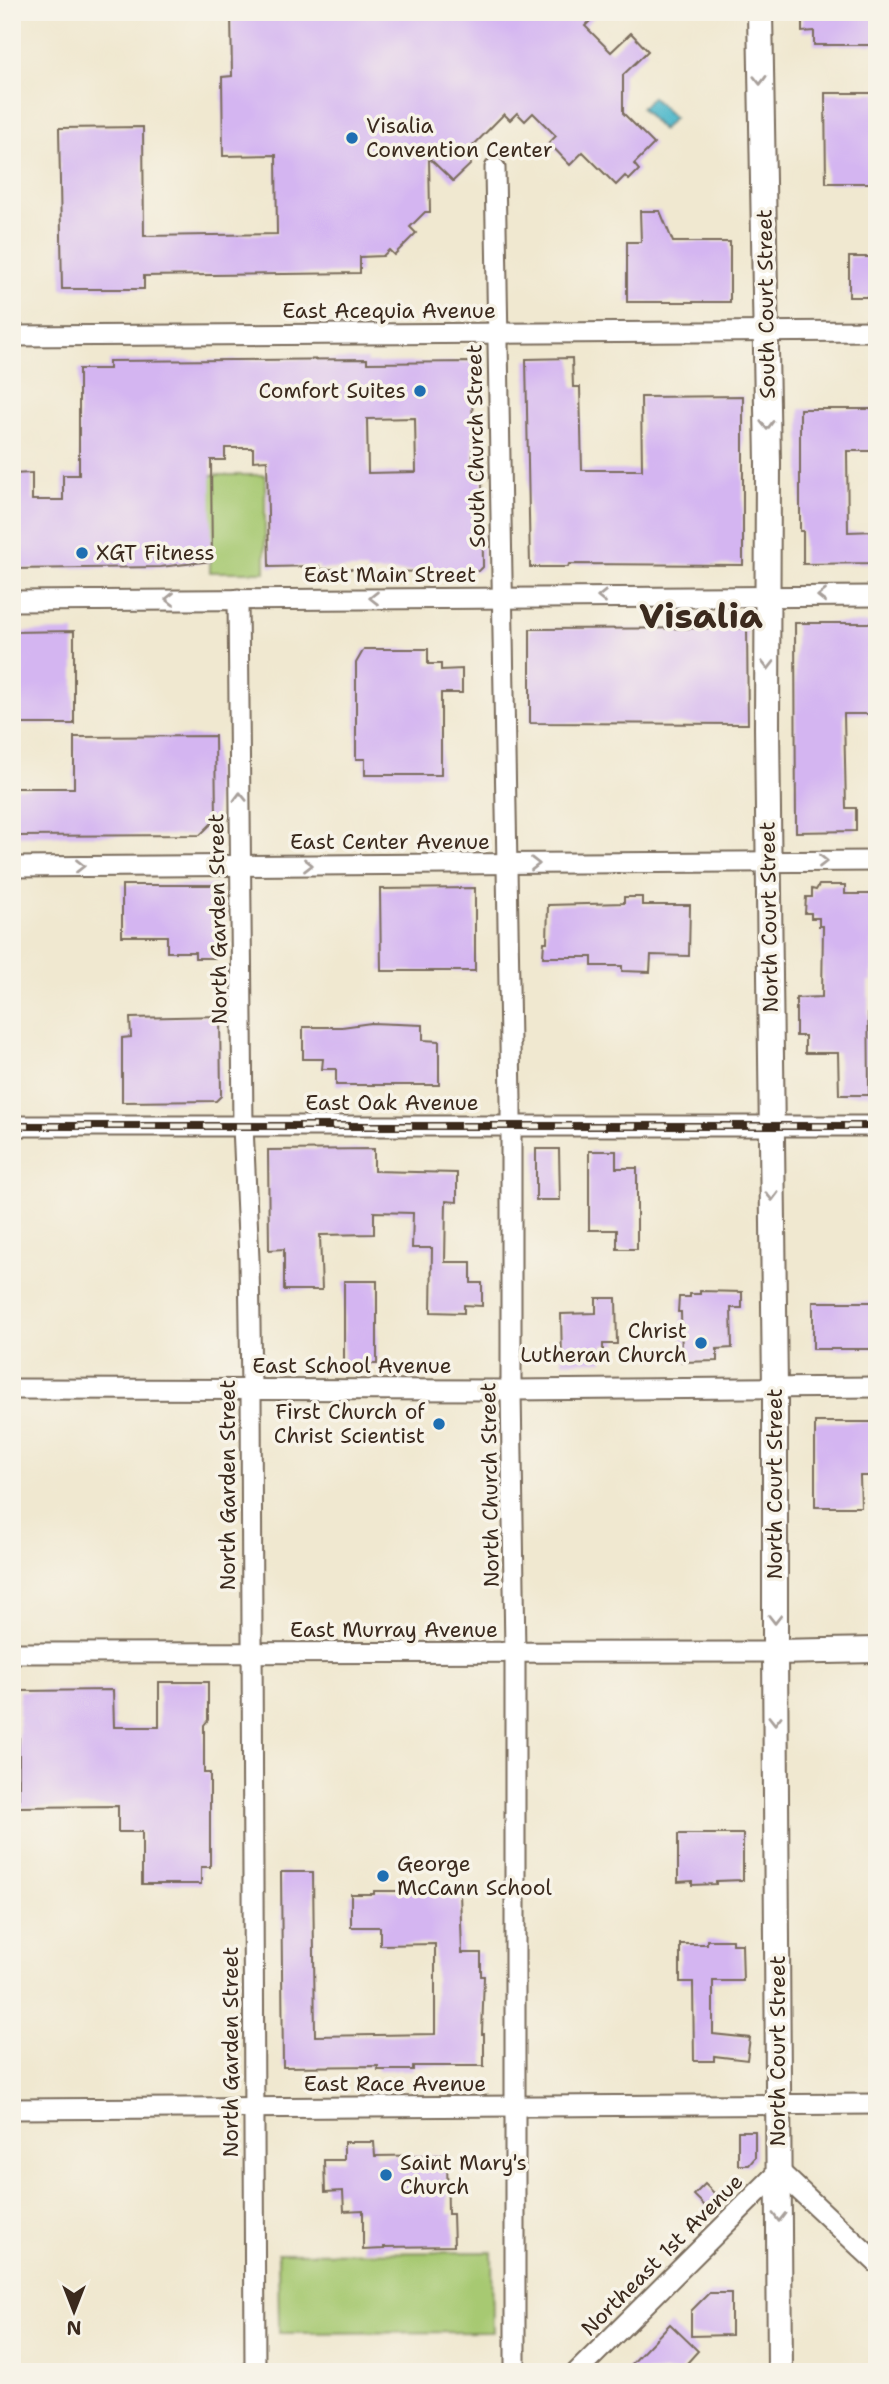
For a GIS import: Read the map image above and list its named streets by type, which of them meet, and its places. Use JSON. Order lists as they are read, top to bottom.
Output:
{
  "streets": {
    "main road": ["South Court Street", "North Court Street"],
    "street": [
      "East Acequia Avenue",
      "South Church Street",
      "East Main Street",
      "East Center Avenue",
      "North Garden Street",
      "East Oak Avenue",
      "East School Avenue",
      "North Church Street",
      "East Murray Avenue",
      "East Race Avenue",
      "Northeast 1st Avenue"
    ]
  },
  "crossings": [
    ["South Court Street", "East Acequia Avenue"],
    ["South Court Street", "East Main Street"],
    ["South Court Street", "North Court Street"],
    ["East Acequia Avenue", "South Church Street"],
    ["South Church Street", "East Main Street"],
    ["South Church Street", "North Church Street"],
    ["East Main Street", "North Court Street"],
    ["East Main Street", "North Garden Street"],
    ["East Main Street", "North Church Street"],
    ["East Center Avenue", "North Court Street"],
    ["East Center Avenue", "North Garden Street"],
    ["East Center Avenue", "North Church Street"],
    ["North Court Street", "East Oak Avenue"],
    ["North Court Street", "East School Avenue"],
    ["North Court Street", "East Murray Avenue"],
    ["North Court Street", "East Race Avenue"],
    ["North Court Street", "Northeast 1st Avenue"],
    ["North Garden Street", "East Oak Avenue"],
    ["North Garden Street", "East School Avenue"],
    ["North Garden Street", "East Murray Avenue"],
    ["North Garden Street", "East Race Avenue"],
    ["East Oak Avenue", "North Church Street"],
    ["East School Avenue", "North Church Street"],
    ["North Church Street", "East Murray Avenue"],
    ["North Church Street", "East Race Avenue"]
  ],
  "one_way": [
    "South Court Street",
    "East Main Street",
    "East Center Avenue",
    "North Court Street"
  ],
  "districts": ["Visalia"],
  "places": [
    "Visalia Convention Center",
    "Comfort Suites",
    "XGT Fitness",
    "Christ Lutheran Church",
    "First Church of Christ Scientist",
    "George McCann School",
    "Saint Mary's Church"
  ],
  "north": "bottom"
}
